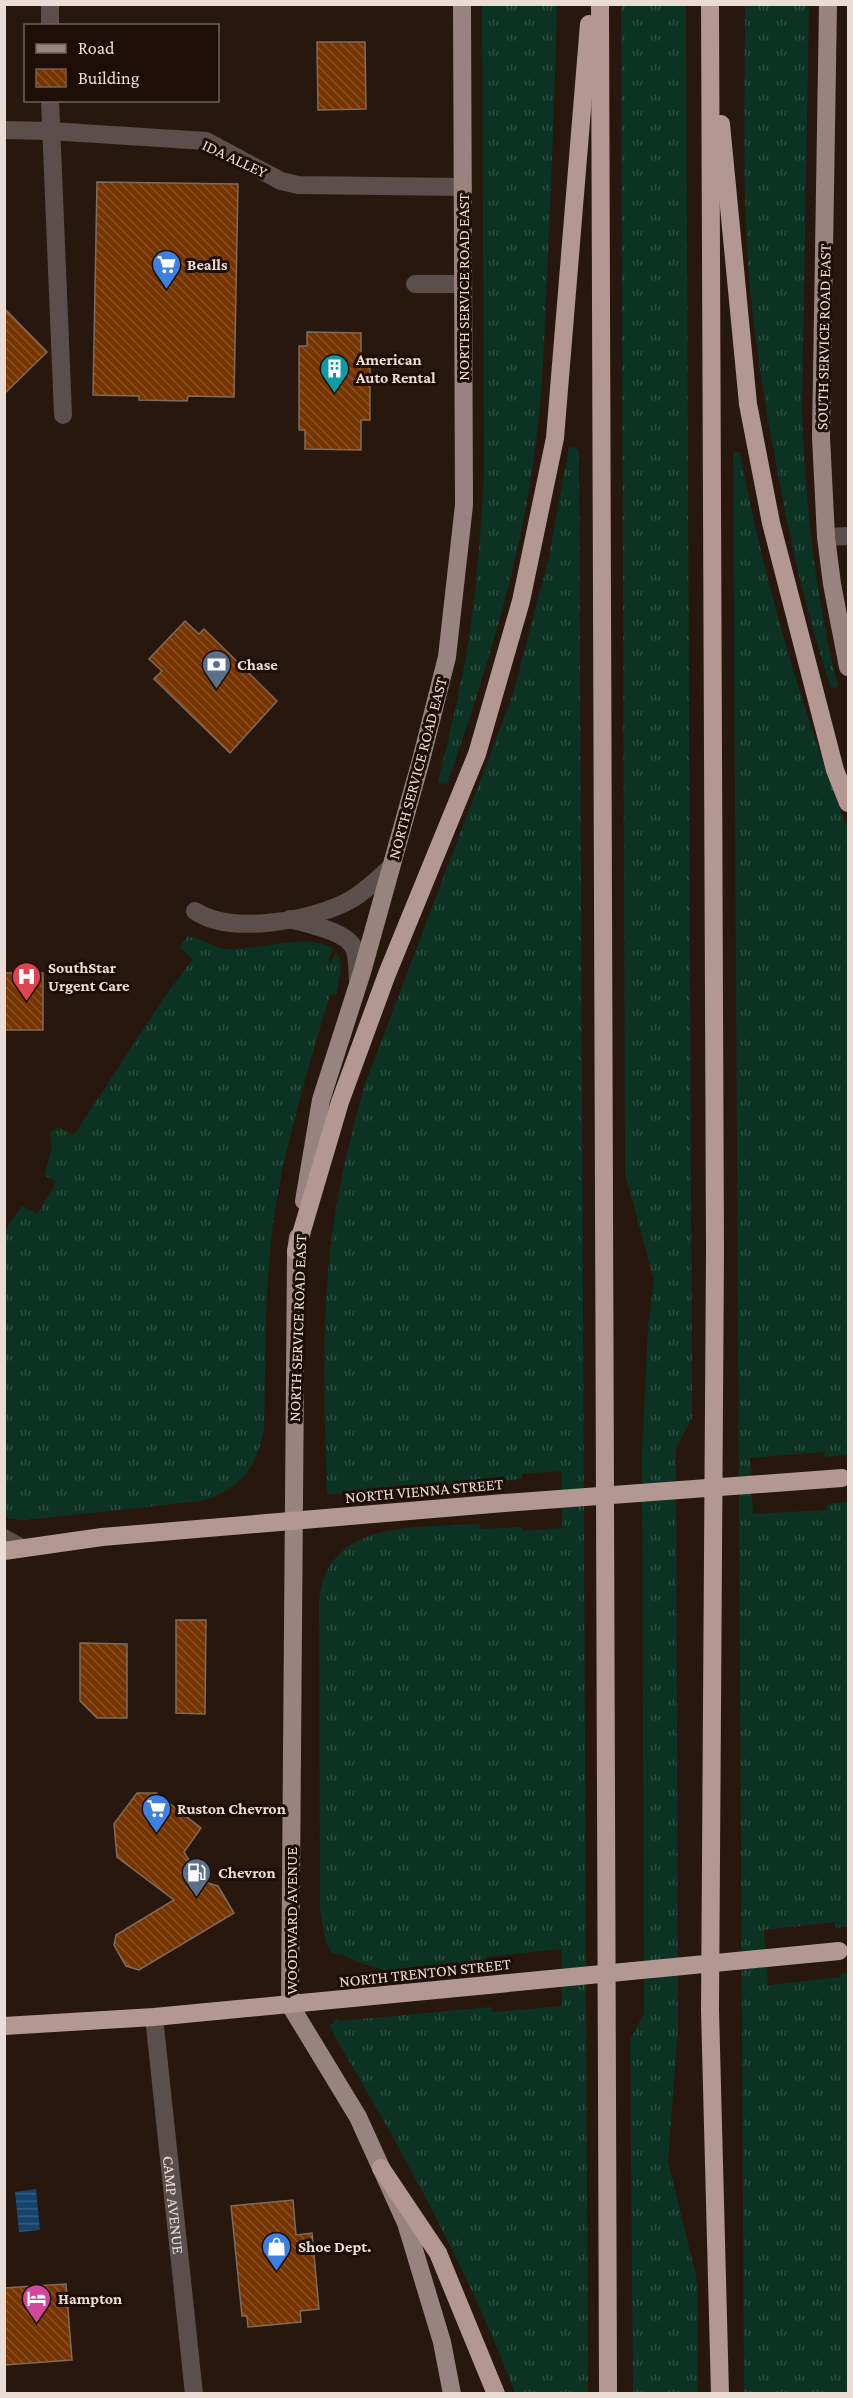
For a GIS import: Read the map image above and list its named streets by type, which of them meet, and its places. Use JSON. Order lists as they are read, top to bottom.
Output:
{
  "streets": {
    "highway": ["NORTH VIENNA STREET", "NORTH TRENTON STREET"],
    "main road": ["NORTH SERVICE ROAD EAST", "SOUTH SERVICE ROAD EAST", "WOODWARD AVENUE"],
    "street": ["IDA ALLEY", "CAMP AVENUE"]
  },
  "crossings": [
    ["IDA ALLEY", "NORTH SERVICE ROAD EAST"],
    ["NORTH SERVICE ROAD EAST", "NORTH VIENNA STREET"],
    ["NORTH SERVICE ROAD EAST", "WOODWARD AVENUE"],
    ["NORTH VIENNA STREET", "WOODWARD AVENUE"],
    ["WOODWARD AVENUE", "NORTH TRENTON STREET"],
    ["NORTH TRENTON STREET", "CAMP AVENUE"]
  ],
  "places": {
    "supermarket": ["Bealls", "Ruston Chevron"],
    "building": ["American Auto Rental"],
    "bank": ["Chase"],
    "hospital": ["SouthStar Urgent Care"],
    "fuel station": ["Chevron"],
    "shop": ["Shoe Dept."],
    "hotel": ["Hampton"]
  },
  "legend": ["Road", "Building"]
}
